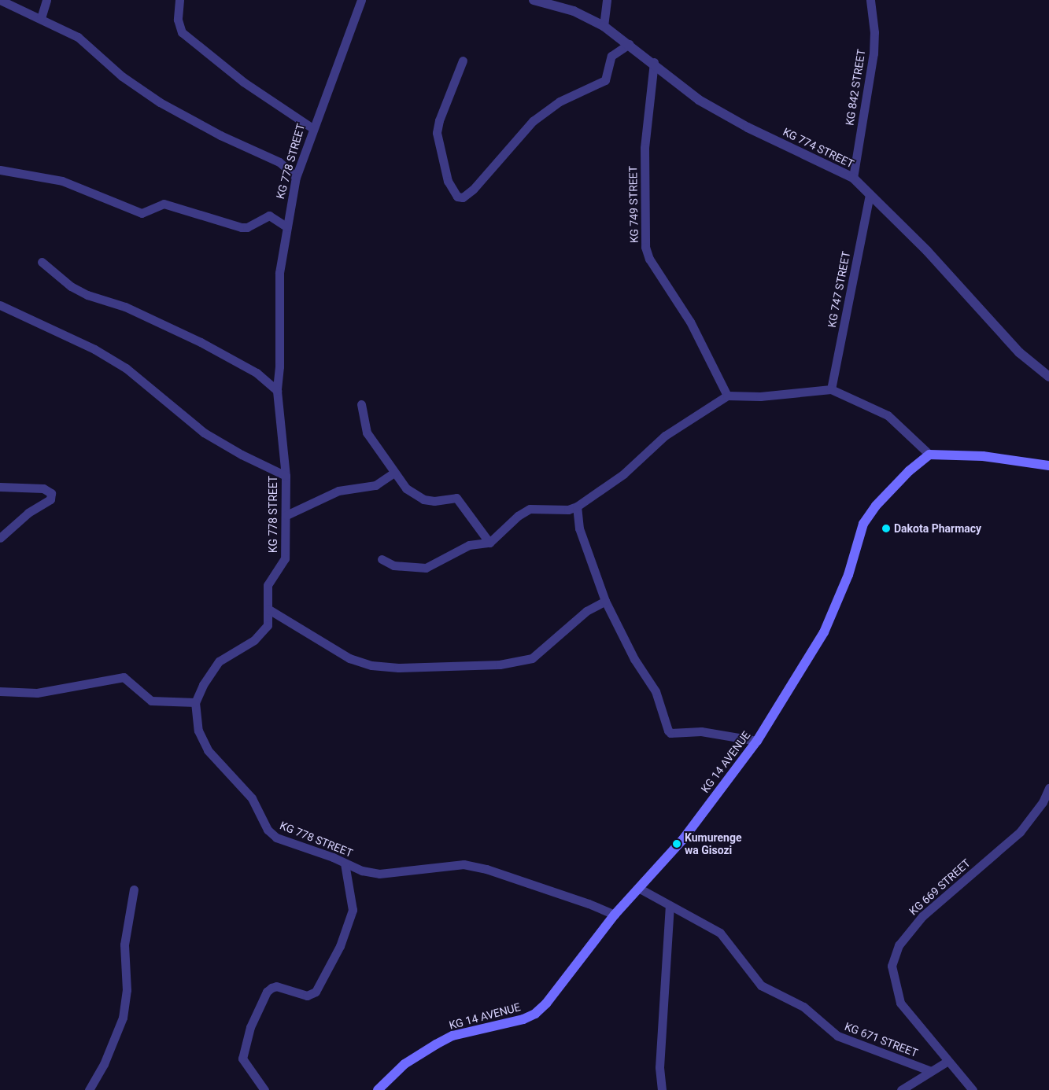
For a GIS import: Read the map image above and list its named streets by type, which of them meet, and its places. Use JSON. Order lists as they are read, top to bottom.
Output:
{
  "streets": {
    "main road": ["KG 14 AVENUE"],
    "street": [
      "KG 842 STREET",
      "KG 774 STREET",
      "KG 778 STREET",
      "KG 749 STREET",
      "KG 747 STREET",
      "KG 669 STREET",
      "KG 671 STREET"
    ]
  },
  "crossings": [
    ["KG 842 STREET", "KG 774 STREET"],
    ["KG 774 STREET", "KG 749 STREET"],
    ["KG 774 STREET", "KG 747 STREET"],
    ["KG 778 STREET", "KG 14 AVENUE"],
    ["KG 14 AVENUE", "KG 671 STREET"]
  ],
  "places": ["Dakota Pharmacy", "Kumurenge wa Gisozi"]
}
